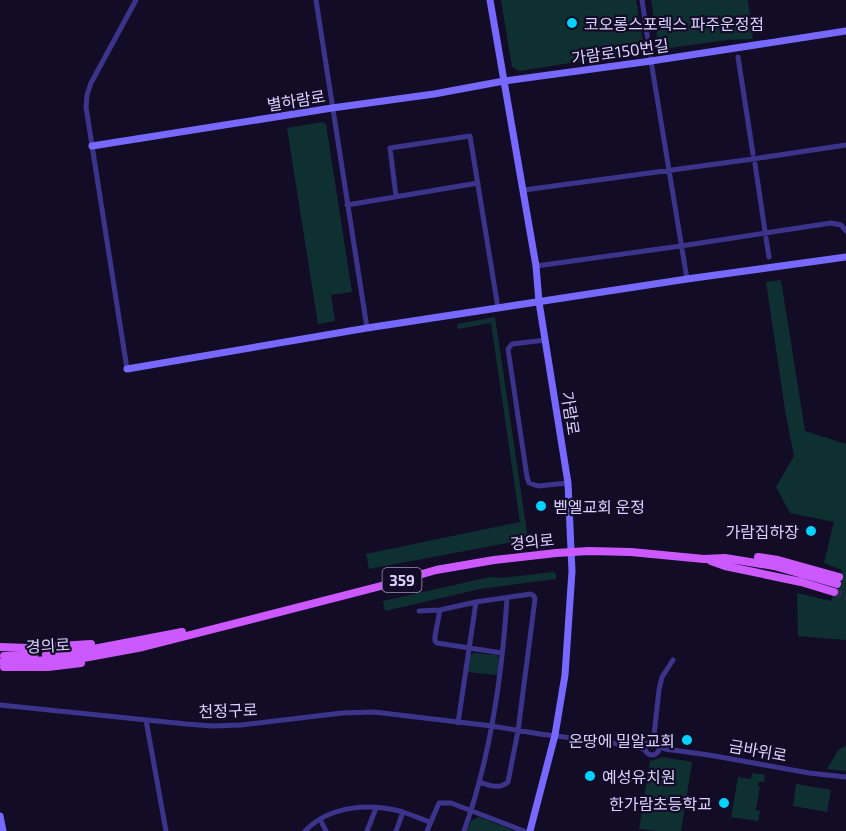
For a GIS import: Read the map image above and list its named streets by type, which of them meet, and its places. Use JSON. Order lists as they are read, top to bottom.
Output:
{
  "streets": {
    "main road": ["경의로", "359"],
    "street": [
      "가람로150번길",
      "별하람로",
      "가람로",
      "천정구로",
      "금바위로"
    ]
  },
  "crossings": [
    ["가람로150번길", "별하람로"],
    ["가람로150번길", "가람로"],
    ["별하람로", "가람로"],
    ["가람로", "경의로"],
    ["가람로", "금바위로"],
    ["천정구로", "금바위로"]
  ],
  "places": [
    "코오롱스포렉스 파주운정점",
    "벧엘교회 운정",
    "가람집하장",
    "온땅에 밀알교회",
    "예성유치원",
    "한가람초등학교"
  ]
}
